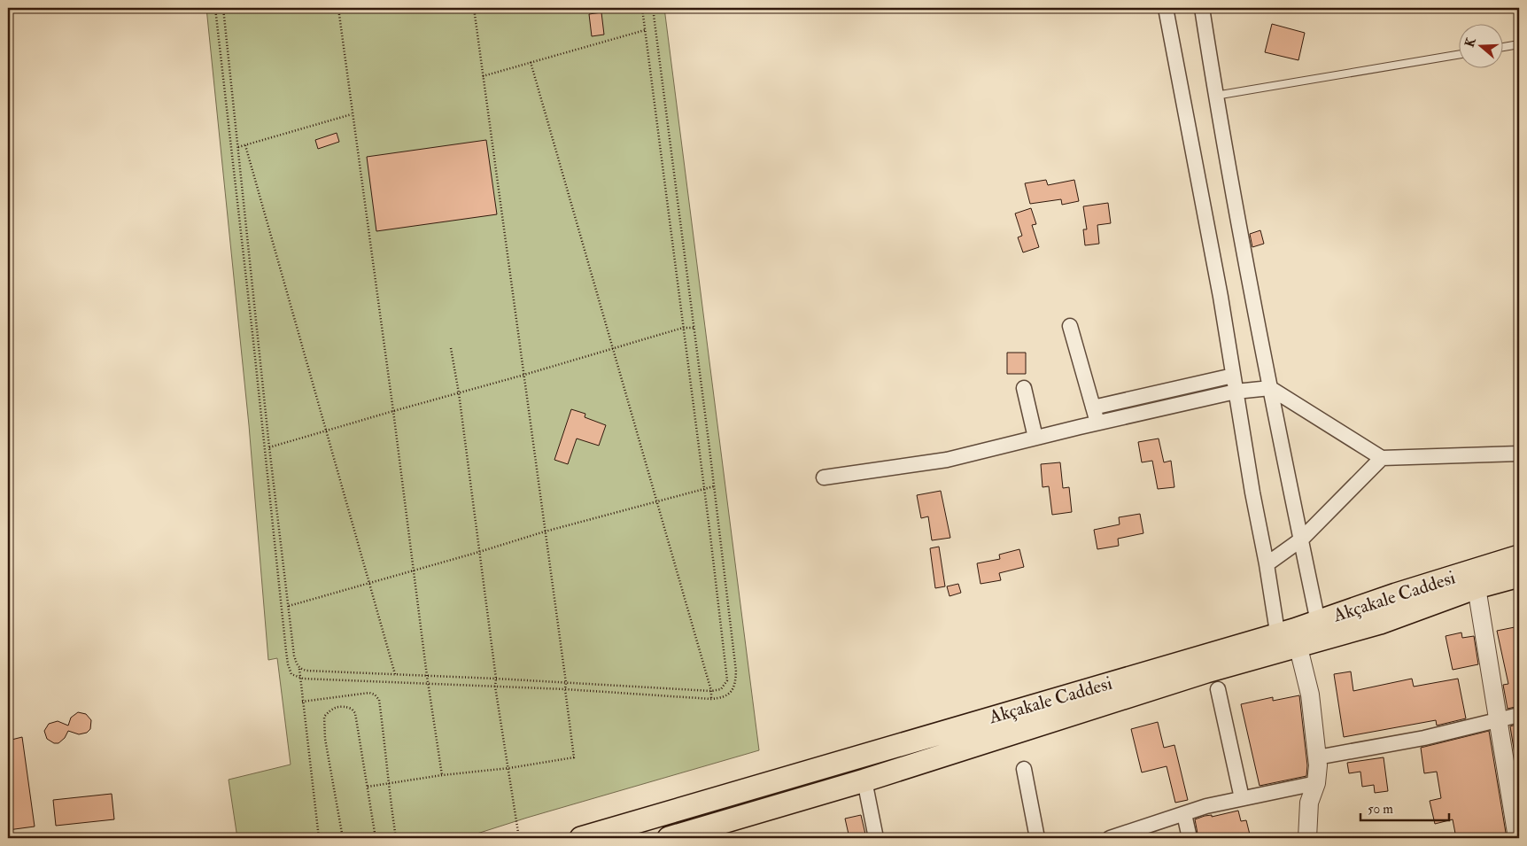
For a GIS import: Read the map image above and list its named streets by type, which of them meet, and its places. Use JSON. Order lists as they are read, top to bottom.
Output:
{
  "streets": {
    "main road": ["Akçakale Caddesi"]
  },
  "scale_bar": "50 m",
  "north": "left"
}
